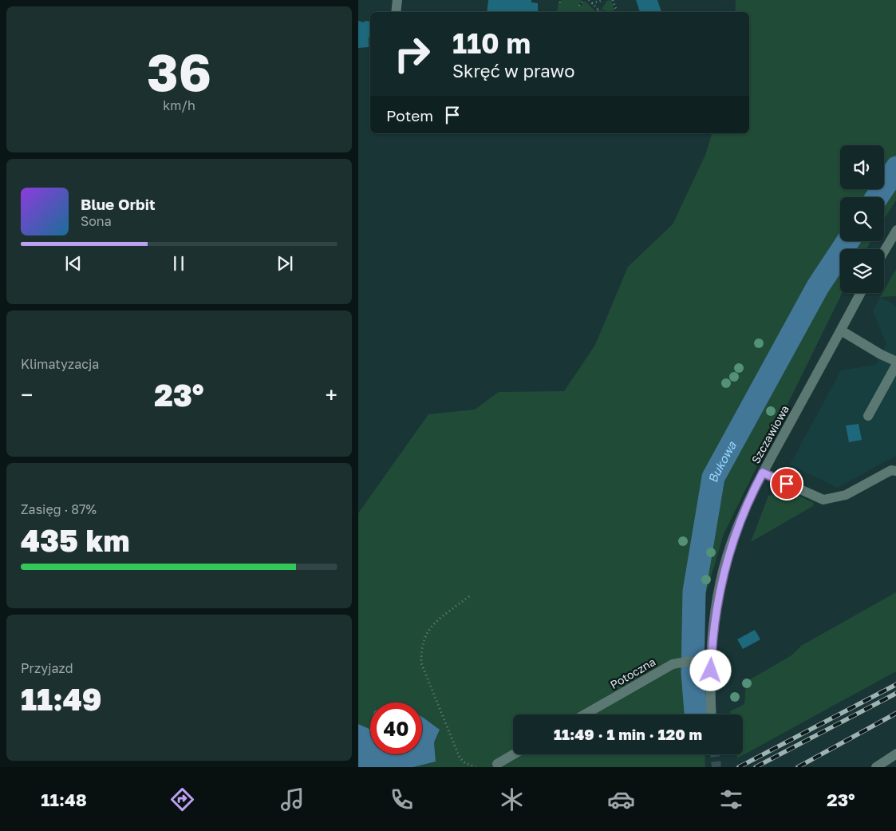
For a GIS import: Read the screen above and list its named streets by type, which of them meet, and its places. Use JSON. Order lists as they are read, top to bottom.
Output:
{
  "streets": {
    "street": ["Szczawiowa", "Potoczna"]
  },
  "crossings": [
    ["Szczawiowa", "Potoczna"]
  ],
  "water": ["Bukowa"],
  "page": {
    "tile": [
      ["36", "km/h"],
      "Klimatyzacja",
      ["Zasięg · 87%", "435 km"],
      ["Przyjazd", "11:49"]
    ],
    "turn": ["110 m", "Skręć w prawo"],
    "then": "Potem",
    "song": ["Blue Orbit", "Sona"],
    "heat": ["−", "23°", "+"],
    "limit": "40",
    "trip": "11:49 · 1 min · 120 m",
    "tabs": ["11:48", "23°"]
  }
}
